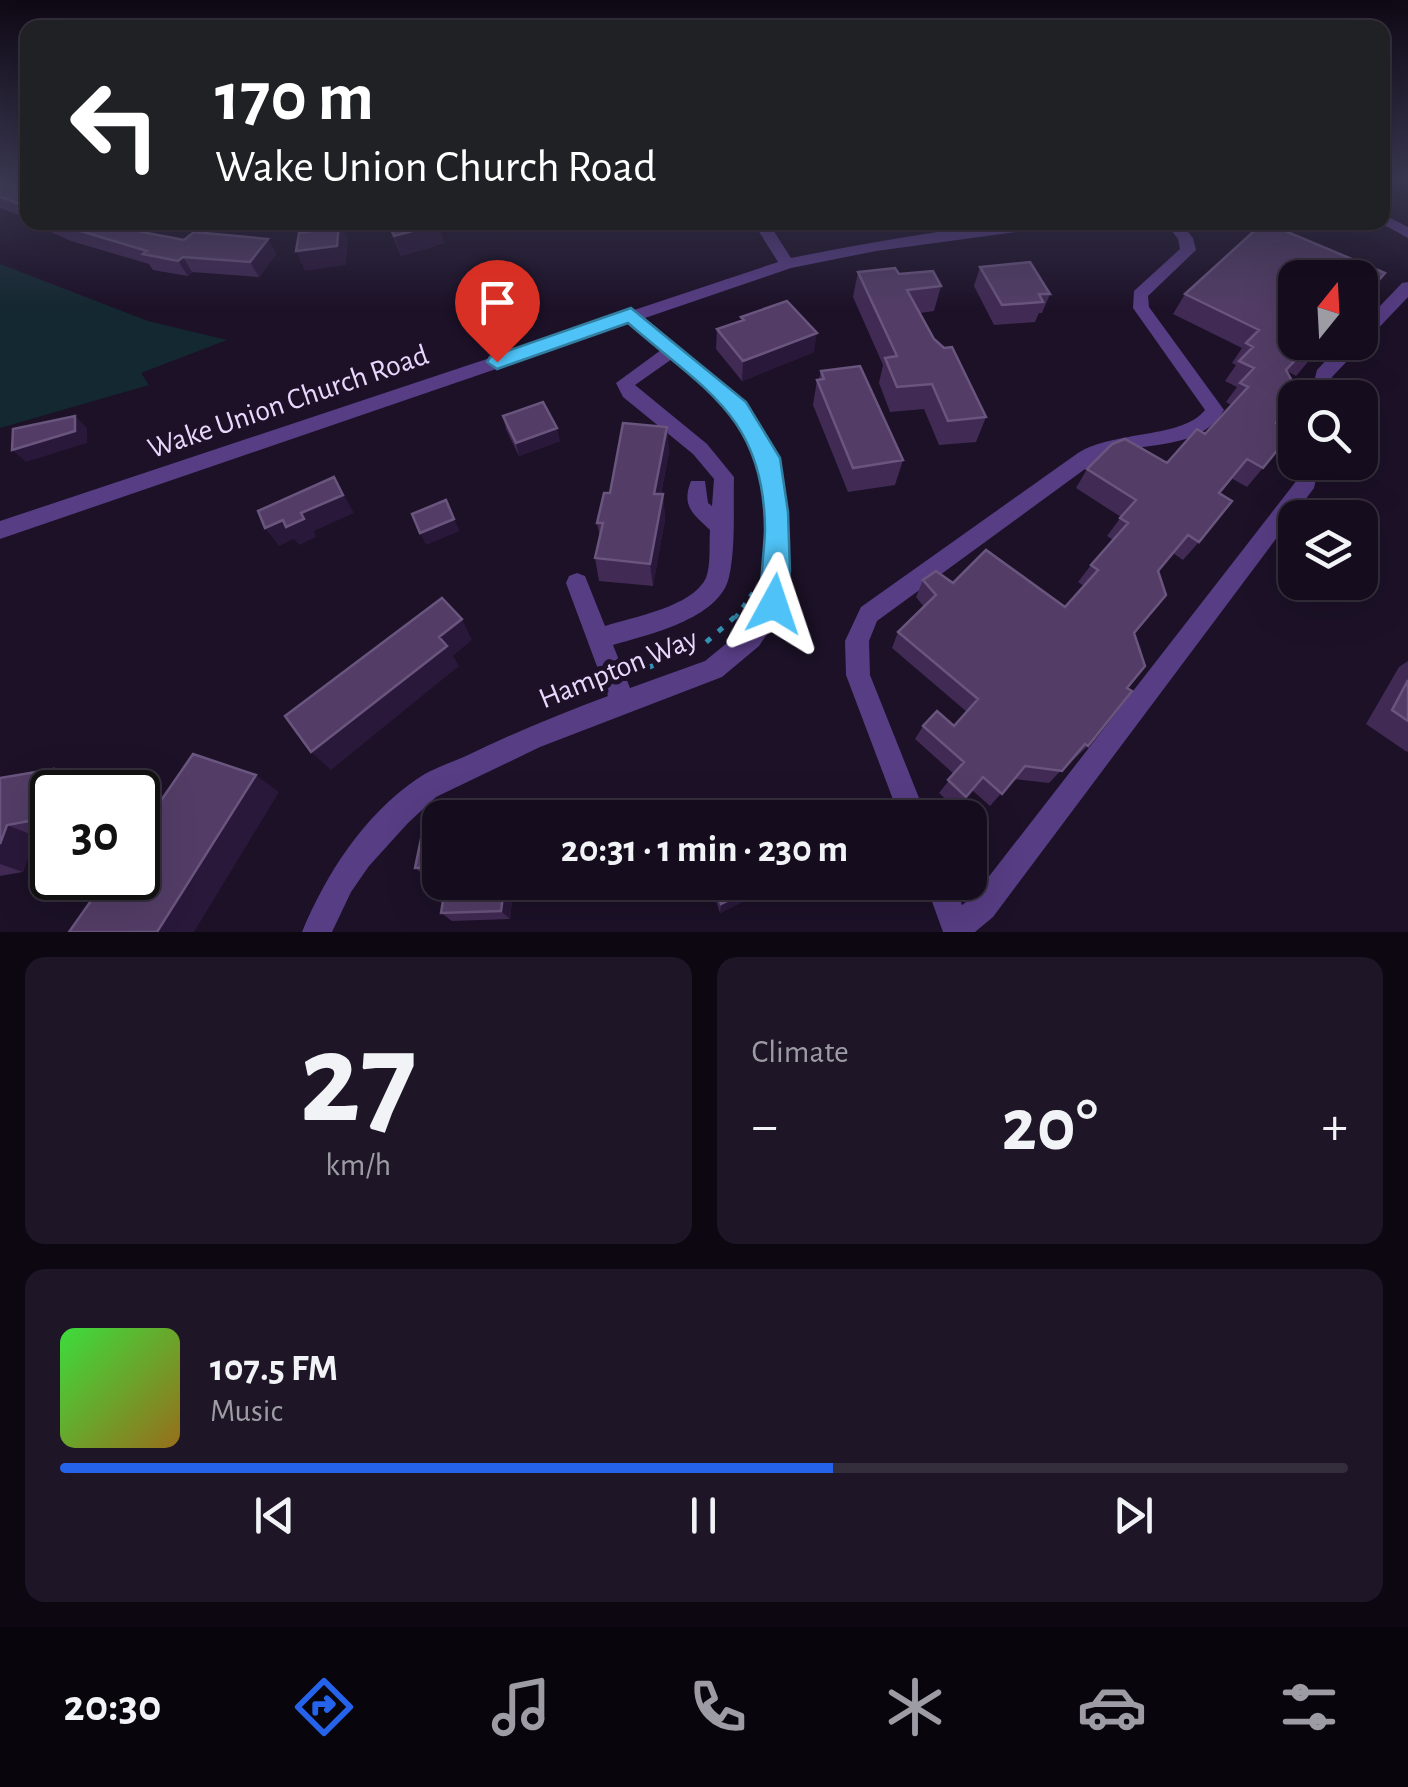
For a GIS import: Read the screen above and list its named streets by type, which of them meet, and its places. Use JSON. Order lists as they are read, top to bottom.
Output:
{
  "streets": {
    "street": ["Wake Union Church Road", "Hampton Way"]
  },
  "crossings": [
    ["Wake Union Church Road", "Hampton Way"]
  ],
  "north": "top",
  "page": {
    "turn": ["170 m", "Wake Union Church Road"],
    "limit": "30",
    "trip": "20:31 · 1 min · 230 m",
    "tile": [
      ["27", "km/h"],
      "Climate"
    ],
    "heat": ["−", "20°", "+"],
    "song": ["107.5 FM", "Music"],
    "tabs": "20:30"
  }
}
